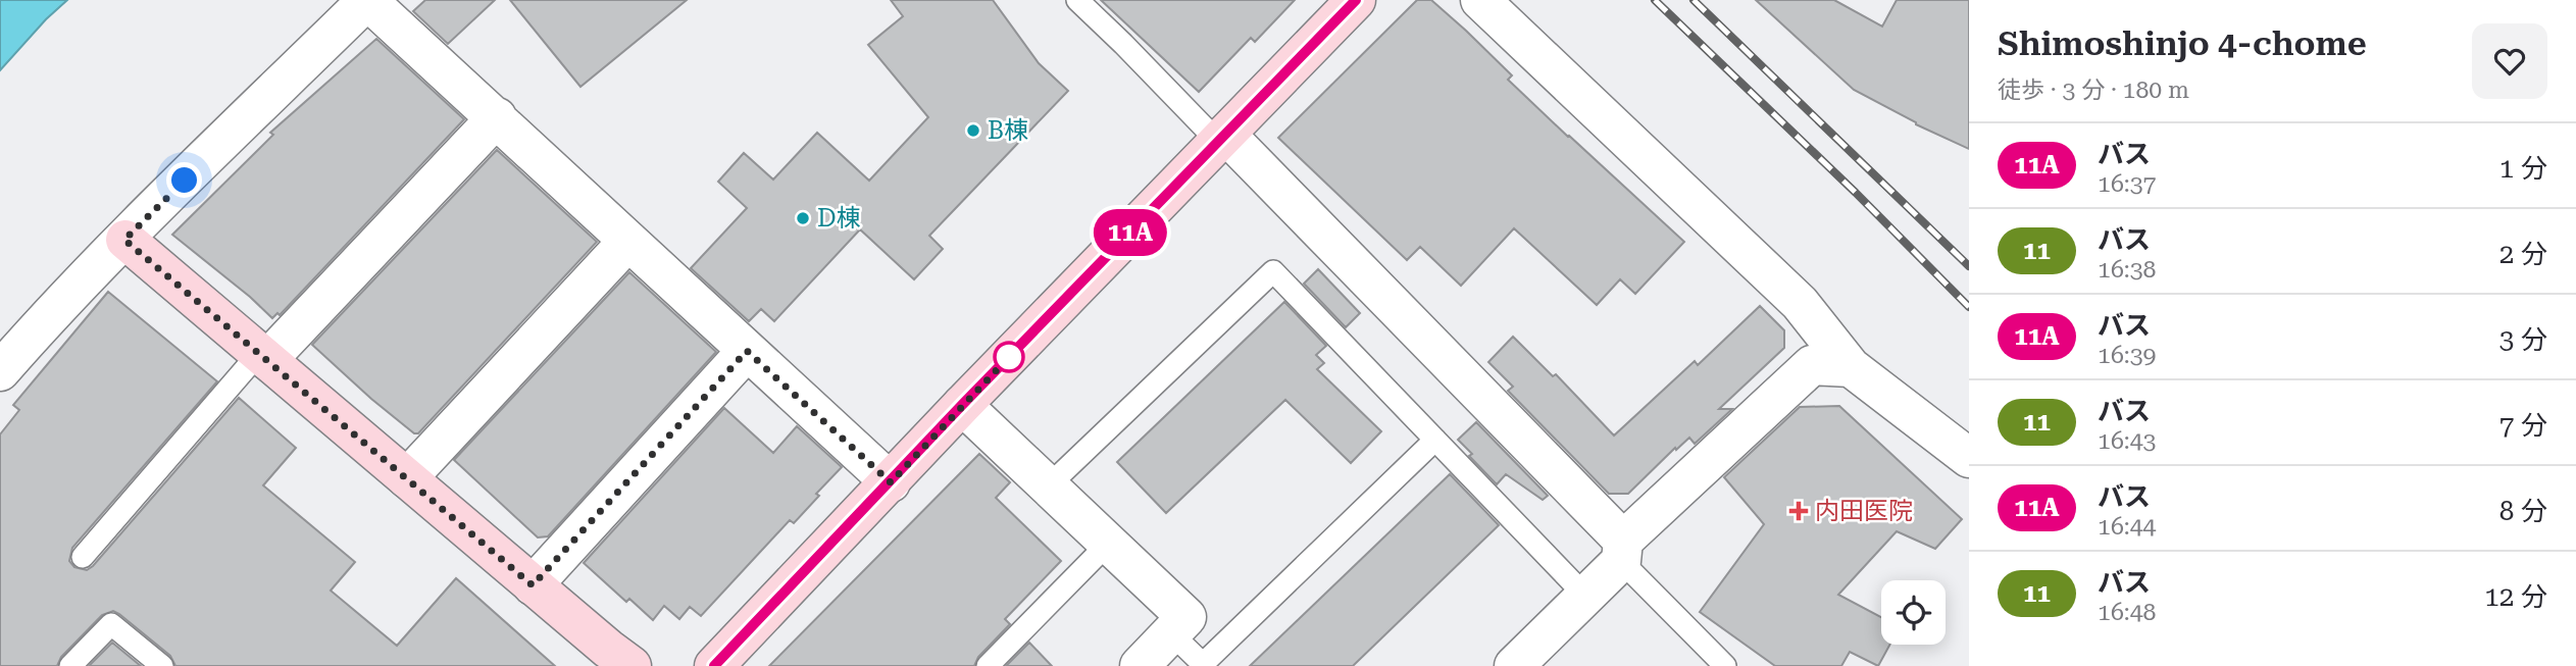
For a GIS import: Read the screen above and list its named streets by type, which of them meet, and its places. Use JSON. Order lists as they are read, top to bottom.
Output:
{
  "places": {
    "other": ["B棟", "D棟"],
    "health": ["内田医院"]
  },
  "lines": ["bus line 11A"],
  "page": {
    "on_map": "11A",
    "heading": ["Shimoshinjo 4-chome", "徒歩 · 3 分 · 180 m"],
    "list": [
      {
        "mark": "11A",
        "name": "バス",
        "note": "16:37",
        "value": "1 分"
      },
      {
        "mark": "11",
        "name": "バス",
        "note": "16:38",
        "value": "2 分"
      },
      {
        "mark": "11A",
        "name": "バス",
        "note": "16:39",
        "value": "3 分"
      },
      {
        "mark": "11",
        "name": "バス",
        "note": "16:43",
        "value": "7 分"
      },
      {
        "mark": "11A",
        "name": "バス",
        "note": "16:44",
        "value": "8 分"
      },
      {
        "mark": "11",
        "name": "バス",
        "note": "16:48",
        "value": "12 分"
      }
    ]
  }
}
